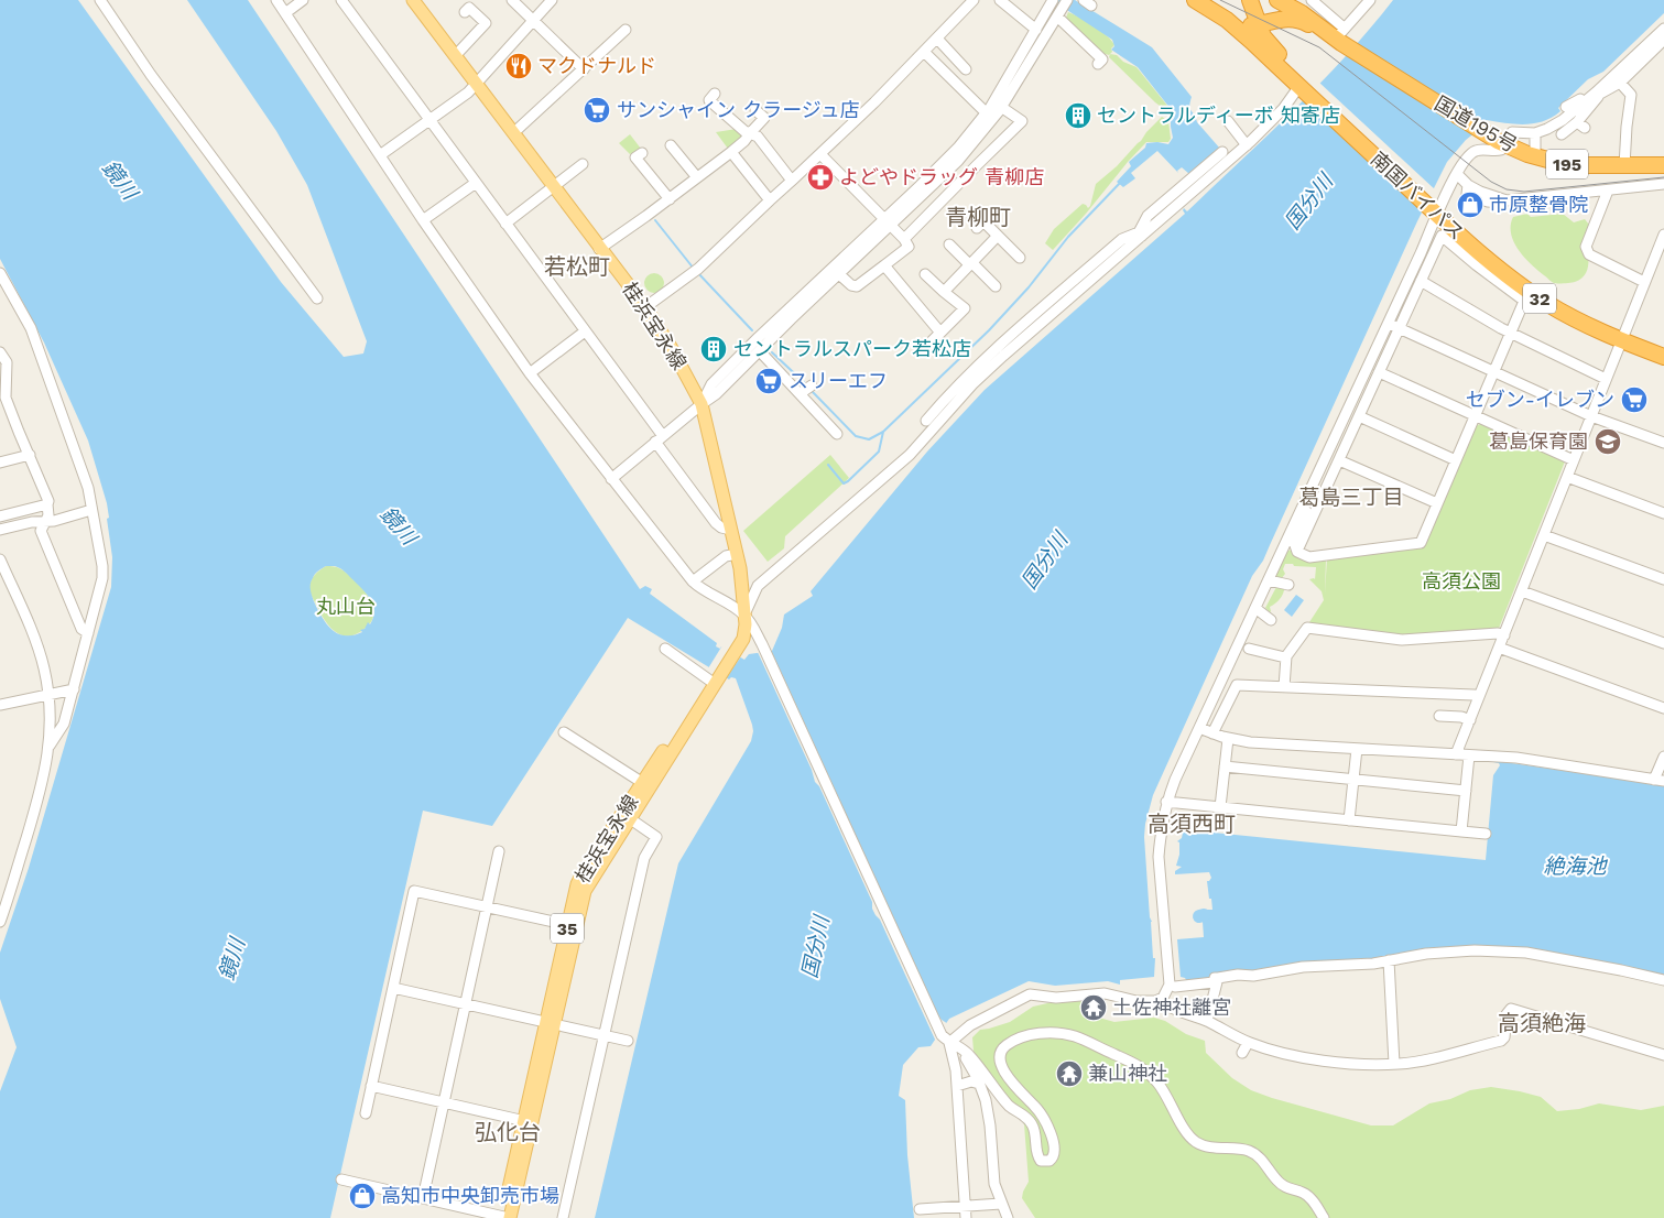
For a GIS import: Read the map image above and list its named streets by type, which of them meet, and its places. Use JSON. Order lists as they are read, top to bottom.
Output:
{
  "streets": {
    "highway": [
      "国道195号",
      "195",
      "南国バイパス",
      "32"
    ],
    "main road": ["桂浜宝永線", "35"]
  },
  "crossings": [
    ["国道195号", "南国バイパス"]
  ],
  "districts": [
    "青柳町",
    "若松町",
    "葛島三丁目",
    "高須西町",
    "高須絶海",
    "弘化台"
  ],
  "water": ["鏡川", "国分川", "絶海池"],
  "parks": ["高須公園", "丸山台"],
  "places": {
    "restaurant": ["マクドナルド"],
    "supermarket": ["サンシャイン クラージュ店", "スリーエフ", "セブン-イレブン"],
    "building": ["セントラルディーボ 知寄店", "セントラルスパーク若松店"],
    "pharmacy": ["よどやドラッグ 青柳店"],
    "shop": ["市原整骨院", "高知市中央卸売市場"],
    "school or university": ["葛島保育園"],
    "temple": ["土佐神社離宮", "兼山神社"]
  }
}
